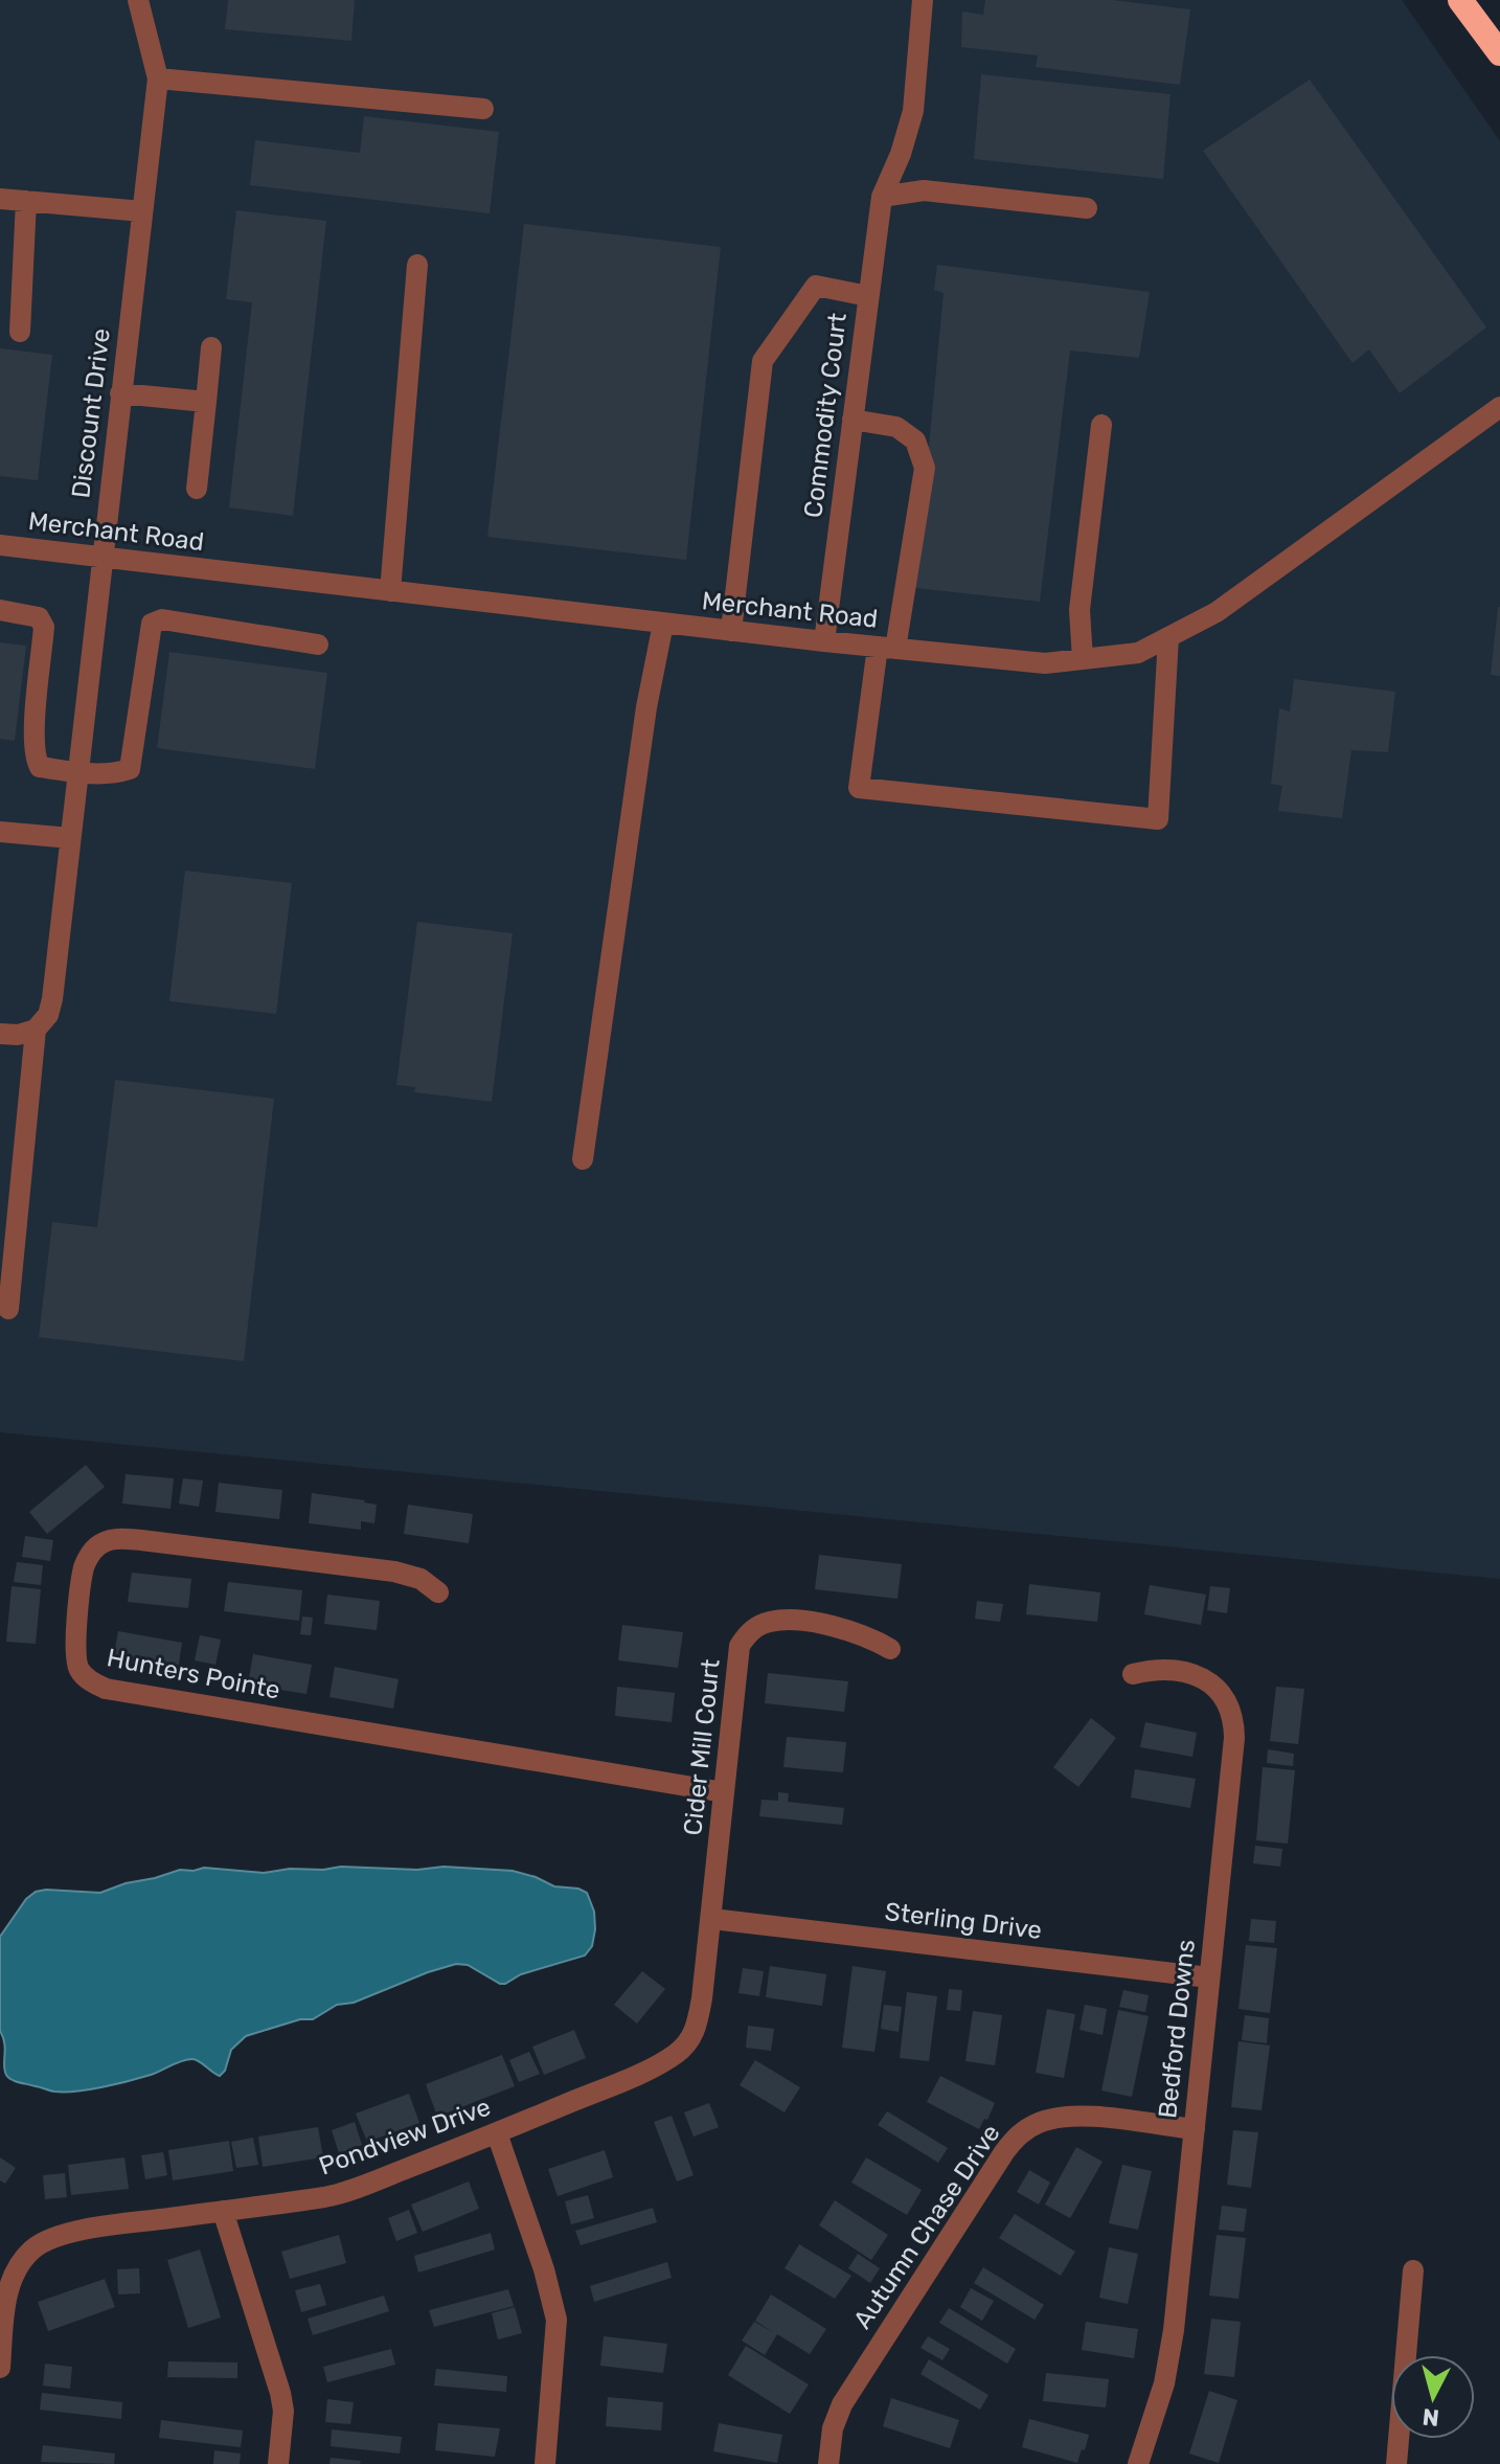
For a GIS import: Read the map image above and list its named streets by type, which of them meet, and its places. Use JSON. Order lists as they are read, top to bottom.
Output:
{
  "streets": {
    "street": [
      "Discount Drive",
      "Commodity Court",
      "Merchant Road",
      "Hunters Pointe",
      "Cider Mill Court",
      "Sterling Drive",
      "Bedford Downs",
      "Pondview Drive",
      "Autumn Chase Drive"
    ]
  },
  "crossings": [
    ["Discount Drive", "Merchant Road"],
    ["Commodity Court", "Merchant Road"],
    ["Hunters Pointe", "Cider Mill Court"],
    ["Cider Mill Court", "Sterling Drive"],
    ["Cider Mill Court", "Pondview Drive"],
    ["Sterling Drive", "Bedford Downs"],
    ["Sterling Drive", "Pondview Drive"],
    ["Bedford Downs", "Autumn Chase Drive"]
  ],
  "north": "bottom"
}
